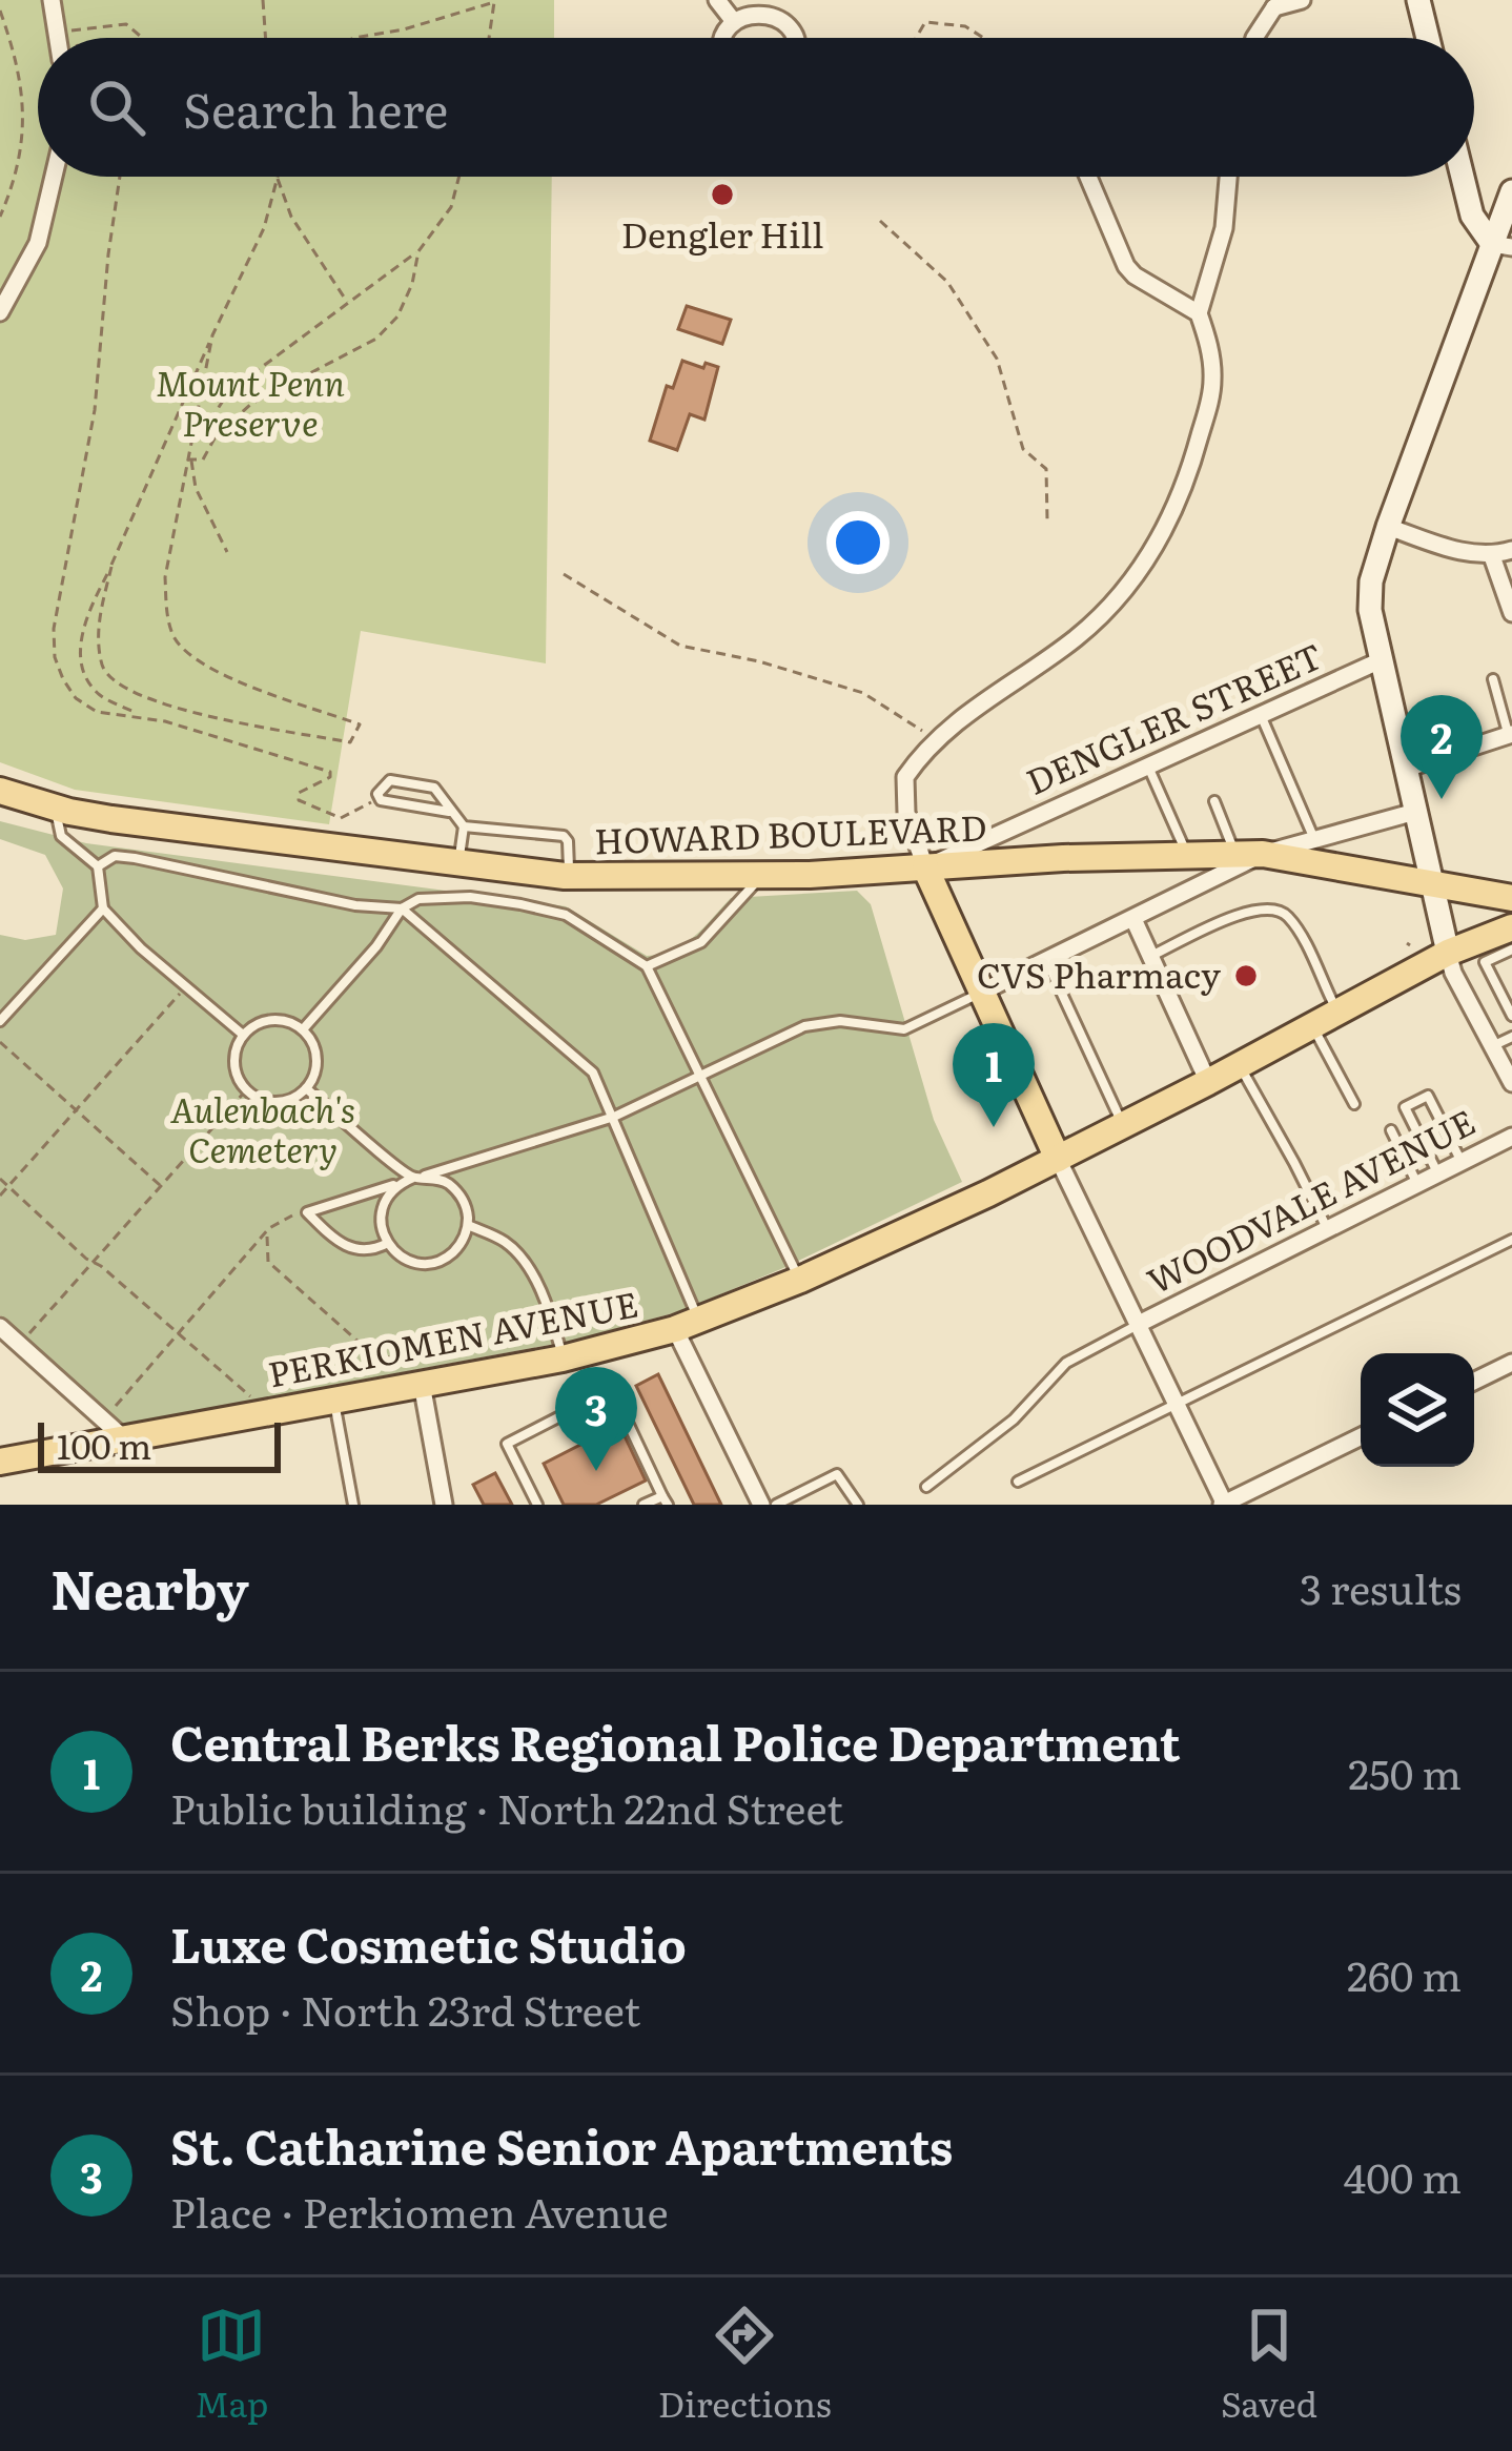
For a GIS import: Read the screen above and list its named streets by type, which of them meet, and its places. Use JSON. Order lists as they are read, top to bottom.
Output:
{
  "streets": {
    "main road": ["HOWARD BOULEVARD", "PERKIOMEN AVENUE"],
    "street": ["DENGLER STREET", "WOODVALE AVENUE"]
  },
  "crossings": [
    ["DENGLER STREET", "HOWARD BOULEVARD"]
  ],
  "parks": ["Mount Penn Preserve", "Aulenbach's Cemetery"],
  "places": ["Dengler Hill", "CVS Pharmacy"],
  "scale_bar": "100 m",
  "page": {
    "search": "Search here",
    "pins": ["2", "1", "3"],
    "scale": "100 m",
    "heading": ["Nearby", "3 results"],
    "list": [
      {
        "mark": "1",
        "name": "Central Berks Regional Police Department",
        "note": "Public building · North 22nd Street",
        "value": "250 m"
      },
      {
        "mark": "2",
        "name": "Luxe Cosmetic Studio",
        "note": "Shop · North 23rd Street",
        "value": "260 m"
      },
      {
        "mark": "3",
        "name": "St. Catharine Senior Apartments",
        "note": "Place · Perkiomen Avenue",
        "value": "400 m"
      }
    ],
    "nav": ["Map", "Directions", "Saved"]
  }
}
